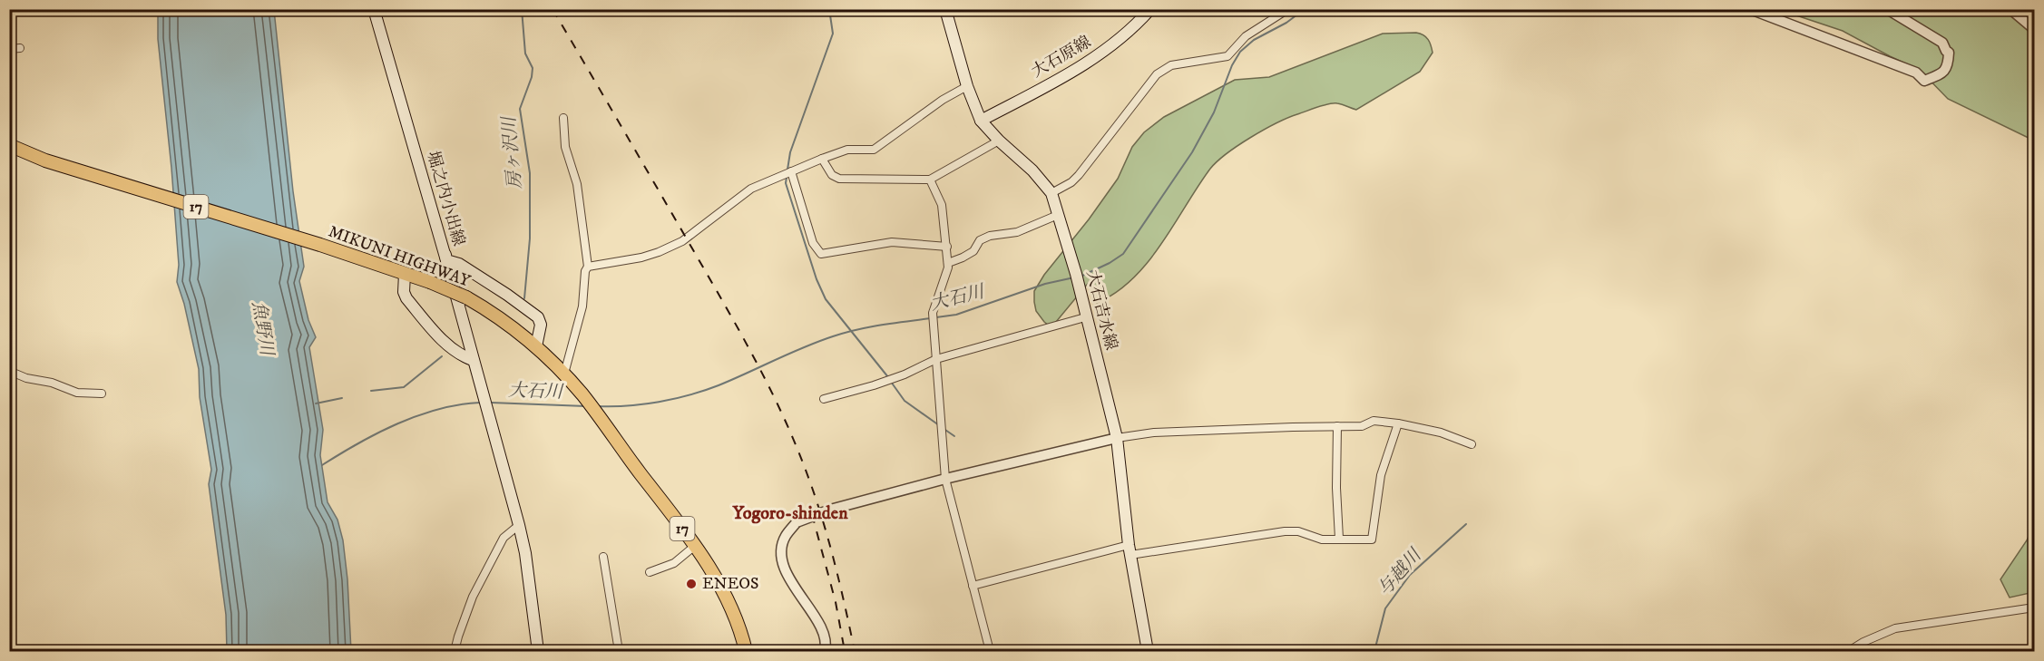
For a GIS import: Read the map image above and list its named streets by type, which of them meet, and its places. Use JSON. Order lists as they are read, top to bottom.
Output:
{
  "streets": {
    "highway": ["17", "MIKUNI HIGHWAY"],
    "main road": ["大石原線", "堀之内小出線", "大石吉水線"]
  },
  "crossings": [
    ["大石原線", "大石吉水線"]
  ],
  "districts": ["Yogoro-shinden"],
  "water": [
    "房ヶ沢川",
    "大石川",
    "魚野川",
    "与越川"
  ],
  "places": ["ENEOS"]
}
